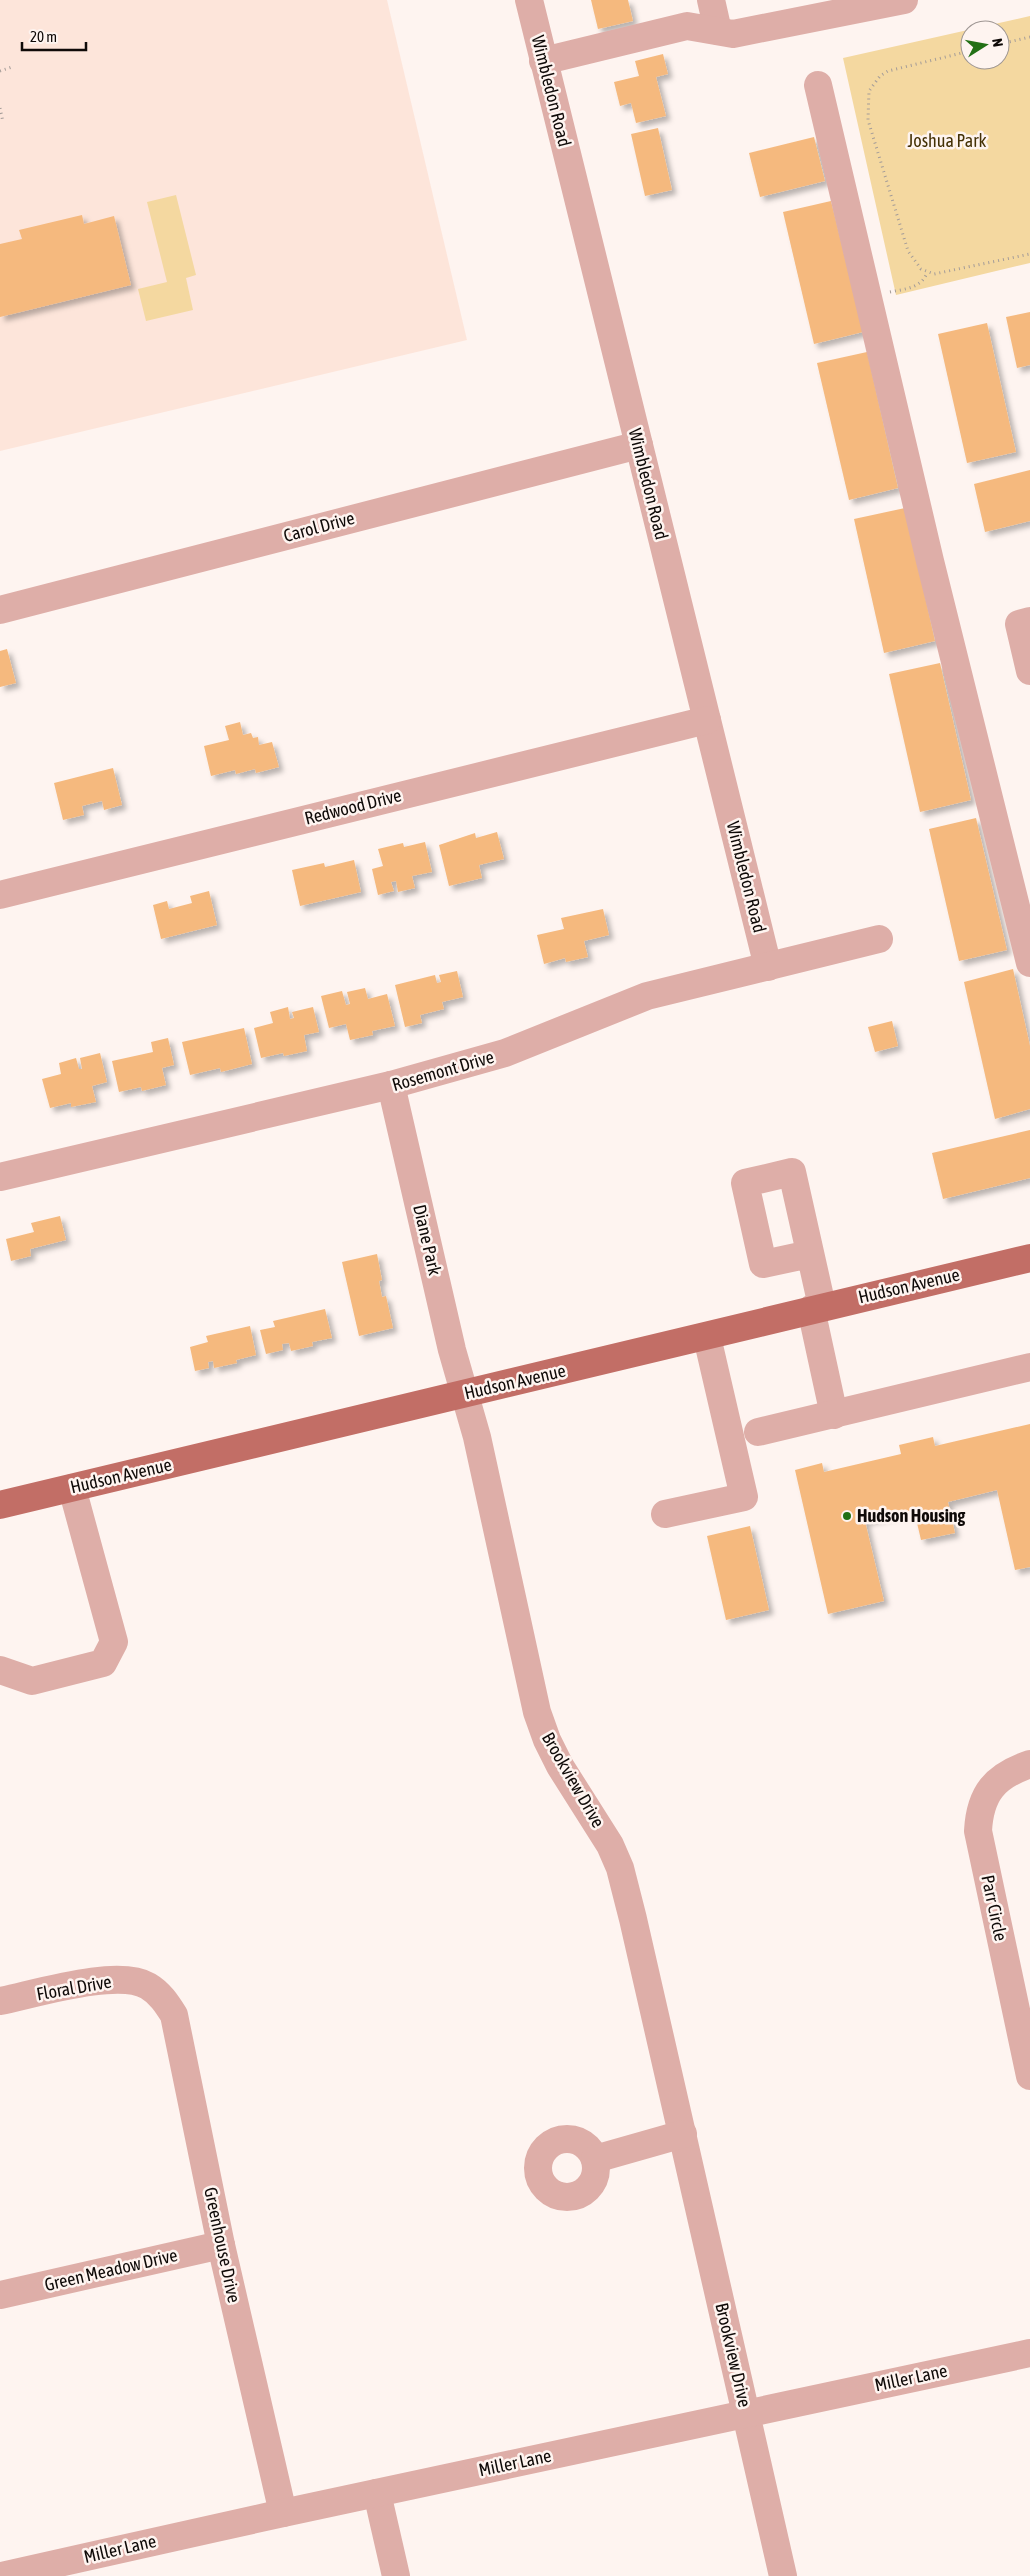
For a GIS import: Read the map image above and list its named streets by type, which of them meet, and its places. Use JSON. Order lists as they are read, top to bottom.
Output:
{
  "streets": {
    "main road": ["Hudson Avenue"],
    "street": [
      "Wimbledon Road",
      "Carol Drive",
      "Redwood Drive",
      "Rosemont Drive",
      "Diane Park",
      "Brookview Drive",
      "Parr Circle",
      "Floral Drive",
      "Greenhouse Drive",
      "Green Meadow Drive",
      "Miller Lane"
    ]
  },
  "crossings": [
    ["Wimbledon Road", "Carol Drive"],
    ["Wimbledon Road", "Redwood Drive"],
    ["Wimbledon Road", "Rosemont Drive"],
    ["Rosemont Drive", "Diane Park"],
    ["Diane Park", "Hudson Avenue"],
    ["Diane Park", "Brookview Drive"],
    ["Hudson Avenue", "Brookview Drive"],
    ["Brookview Drive", "Miller Lane"],
    ["Floral Drive", "Greenhouse Drive"],
    ["Greenhouse Drive", "Green Meadow Drive"],
    ["Greenhouse Drive", "Miller Lane"]
  ],
  "parks": ["Joshua Park"],
  "places": ["Hudson Housing"],
  "scale_bar": "20 m",
  "north": "right"
}
